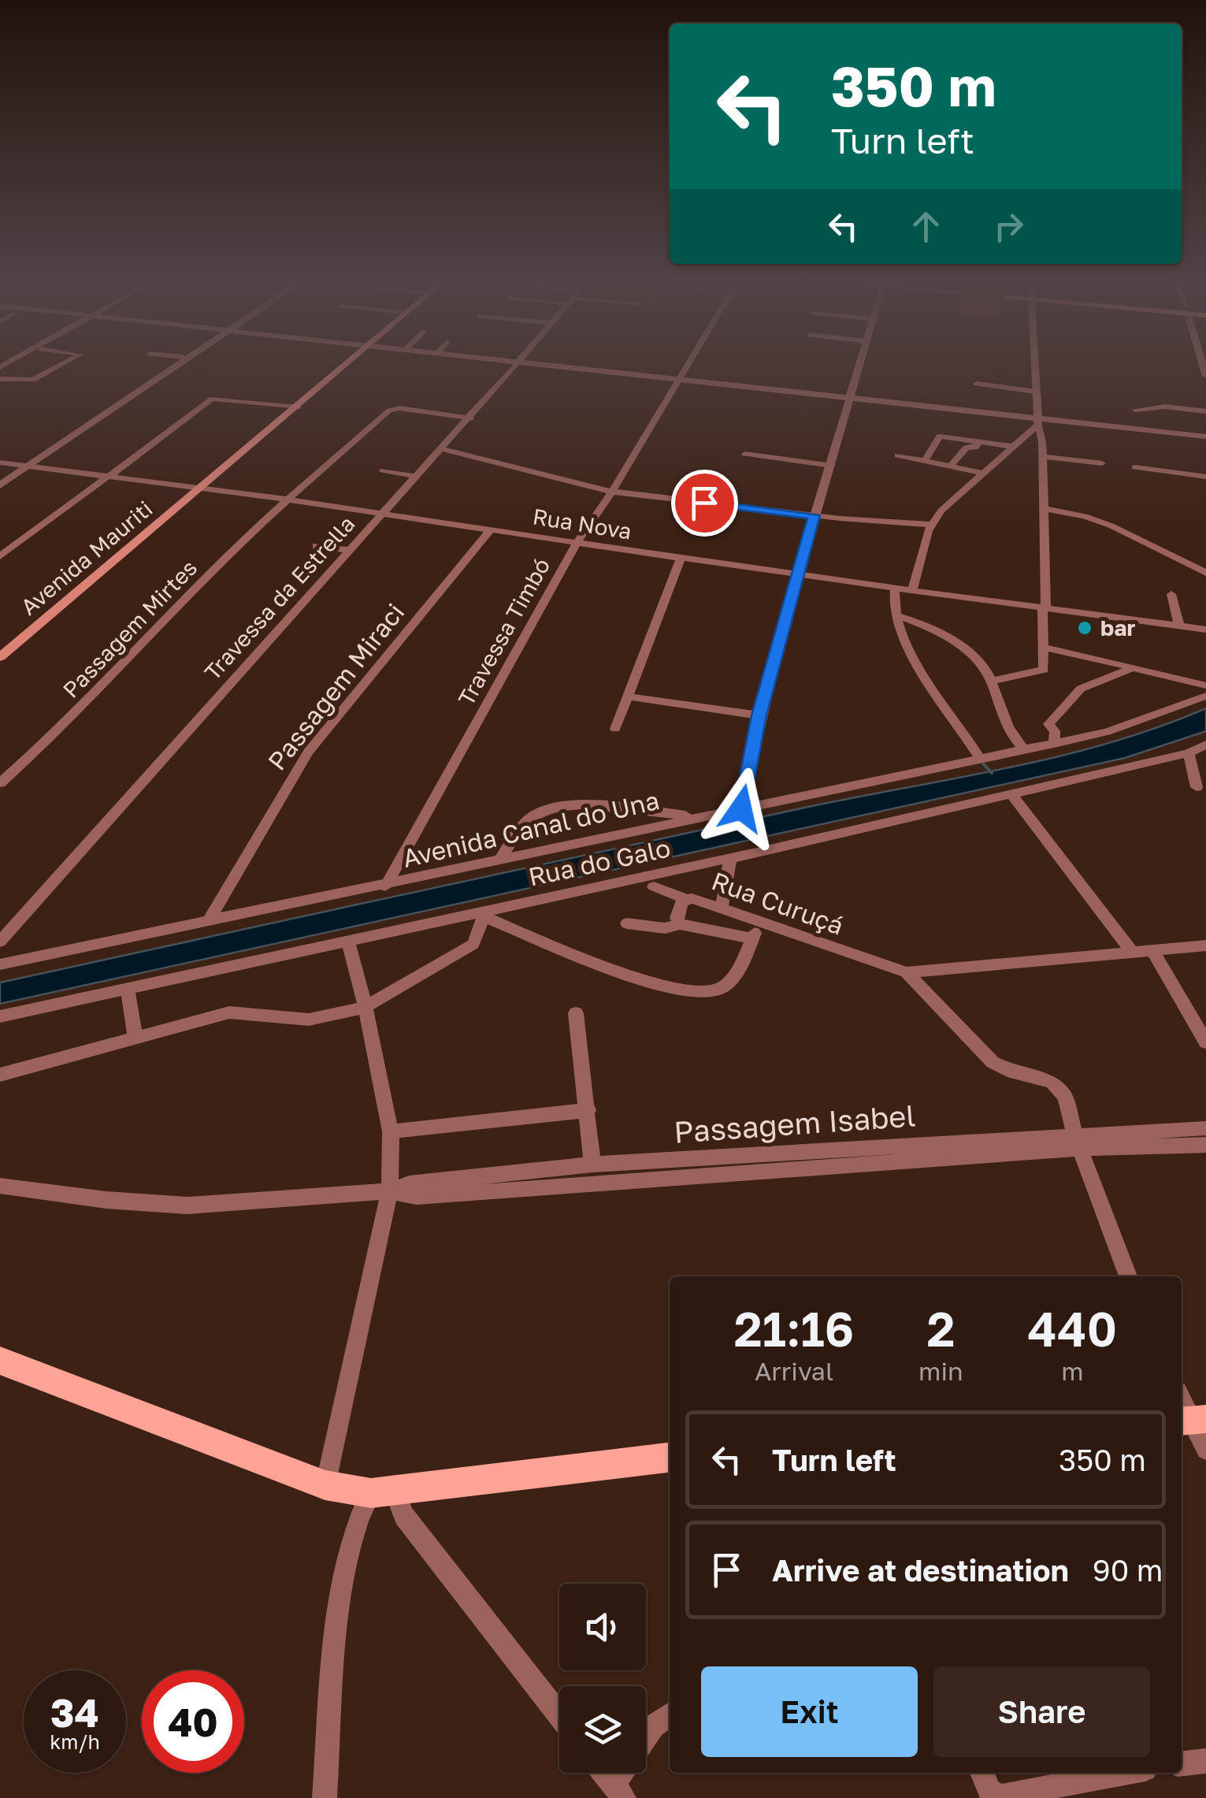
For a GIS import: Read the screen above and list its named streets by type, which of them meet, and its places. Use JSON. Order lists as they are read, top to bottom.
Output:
{
  "streets": {
    "main road": ["Avenida Mauriti"],
    "street": [
      "Rua Nova",
      "Travessa da Estrella",
      "Passagem Mirtes",
      "Travessa Timbó",
      "Passagem Miraci",
      "Avenida Canal do Una",
      "Rua do Galo",
      "Rua Curuçá",
      "Passagem Isabel"
    ]
  },
  "crossings": [
    ["Rua Nova", "Avenida Mauriti"],
    ["Rua Nova", "Travessa da Estrella"],
    ["Rua Nova", "Passagem Mirtes"],
    ["Rua Nova", "Travessa Timbó"],
    ["Rua Nova", "Passagem Miraci"],
    ["Travessa da Estrella", "Passagem Mirtes"],
    ["Travessa Timbó", "Avenida Canal do Una"],
    ["Passagem Miraci", "Avenida Canal do Una"],
    ["Rua Curuçá", "Passagem Isabel"]
  ],
  "places": ["bar"],
  "page": {
    "turn": ["350 m", "Turn left"],
    "eta": [
      "21:16",
      "Arrival",
      "2",
      "min",
      "440",
      "m"
    ],
    "list": [
      {
        "name": "Turn left",
        "value": "350 m"
      },
      {
        "name": "Arrive at destination",
        "value": "90 m"
      }
    ],
    "buttons": ["Exit", "Share"],
    "speed": "34 km/h",
    "limit": "40"
  }
}
